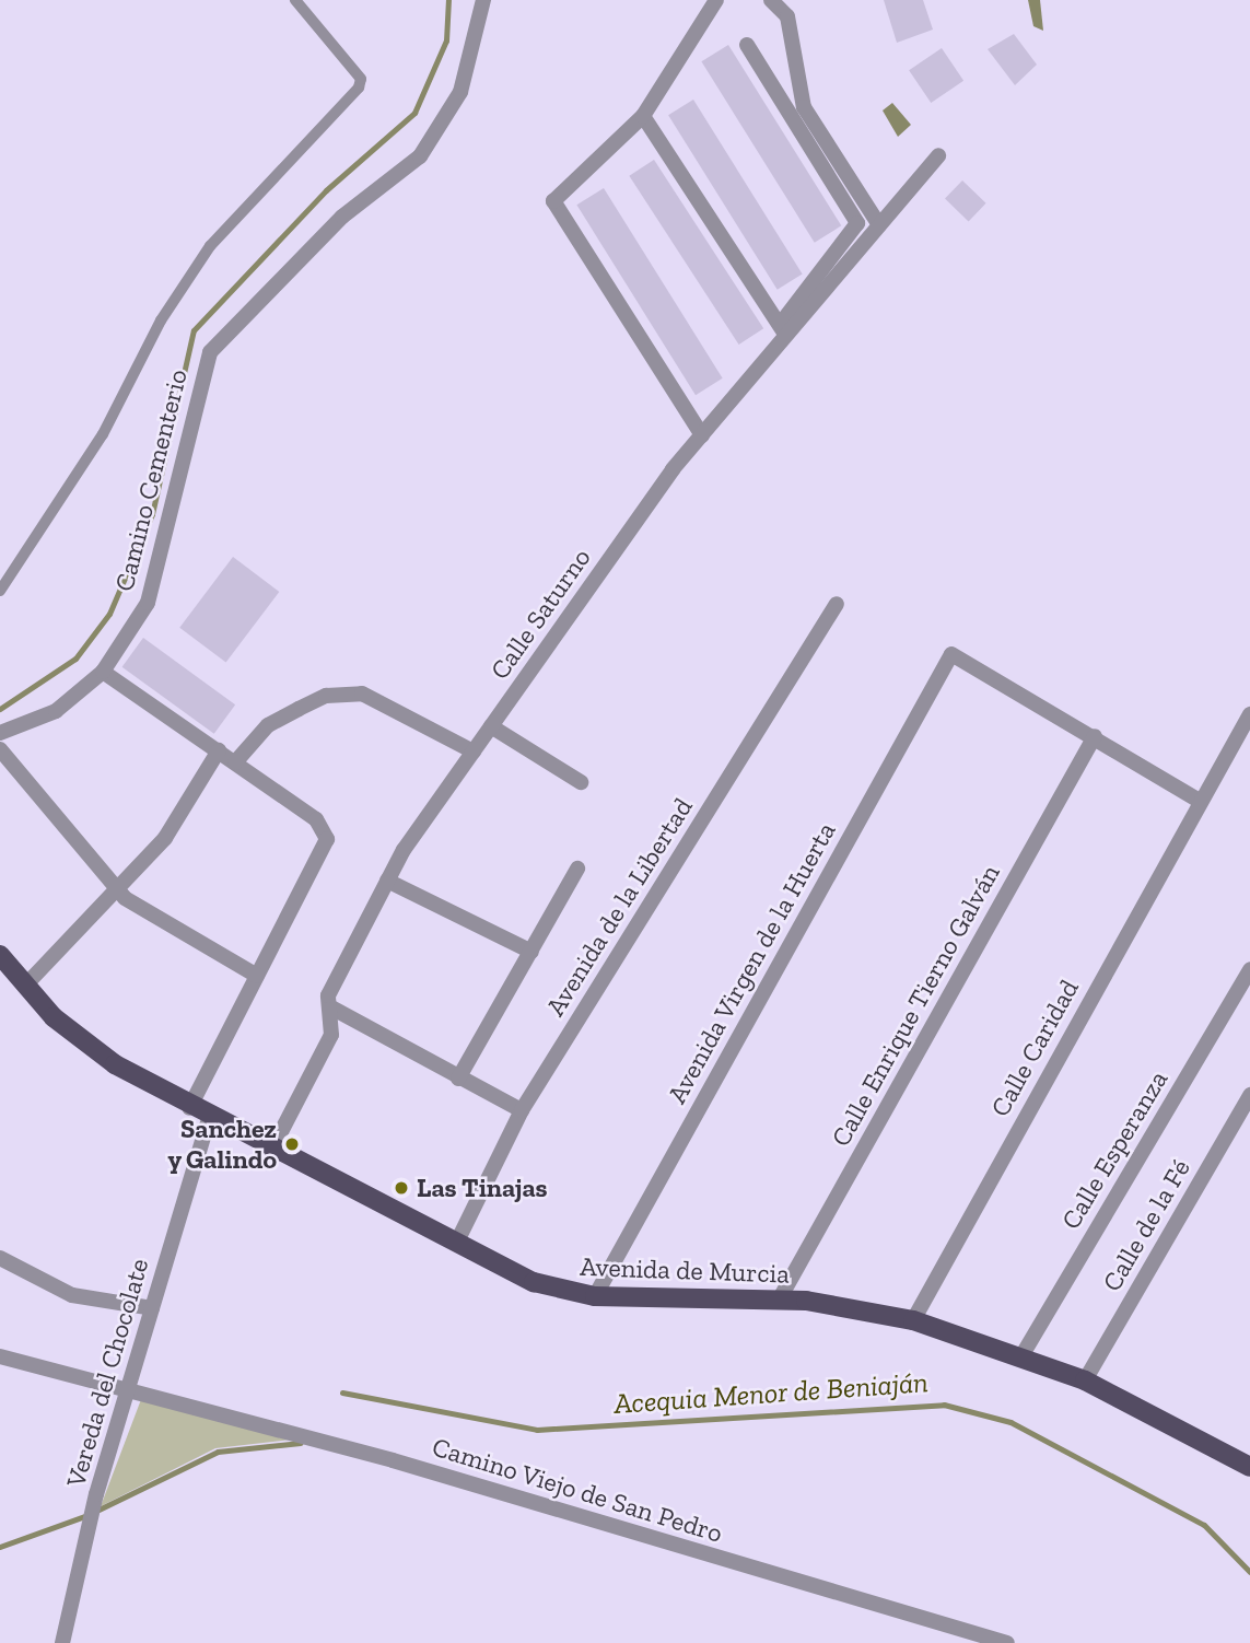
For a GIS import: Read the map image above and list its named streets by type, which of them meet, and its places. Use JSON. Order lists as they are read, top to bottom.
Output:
{
  "streets": {
    "main road": ["Avenida de Murcia"],
    "street": [
      "Camino Cementerio",
      "Calle Saturno",
      "Avenida de la Libertad",
      "Avenida Virgen de la Huerta",
      "Calle Enrique Tierno Galván",
      "Calle Caridad",
      "Calle Esperanza",
      "Calle de la Fé",
      "Vereda del Chocolate",
      "Camino Viejo de San Pedro"
    ]
  },
  "crossings": [
    ["Calle Saturno", "Avenida de Murcia"],
    ["Avenida de la Libertad", "Avenida de Murcia"],
    ["Avenida Virgen de la Huerta", "Calle Enrique Tierno Galván"],
    ["Avenida Virgen de la Huerta", "Avenida de Murcia"],
    ["Calle Enrique Tierno Galván", "Avenida de Murcia"],
    ["Calle Caridad", "Avenida de Murcia"],
    ["Calle Esperanza", "Avenida de Murcia"],
    ["Calle de la Fé", "Avenida de Murcia"],
    ["Avenida de Murcia", "Vereda del Chocolate"],
    ["Vereda del Chocolate", "Camino Viejo de San Pedro"]
  ],
  "water": ["Acequia Menor de Beniaján"],
  "places": ["Sanchez y Galindo", "Las Tinajas"]
}
